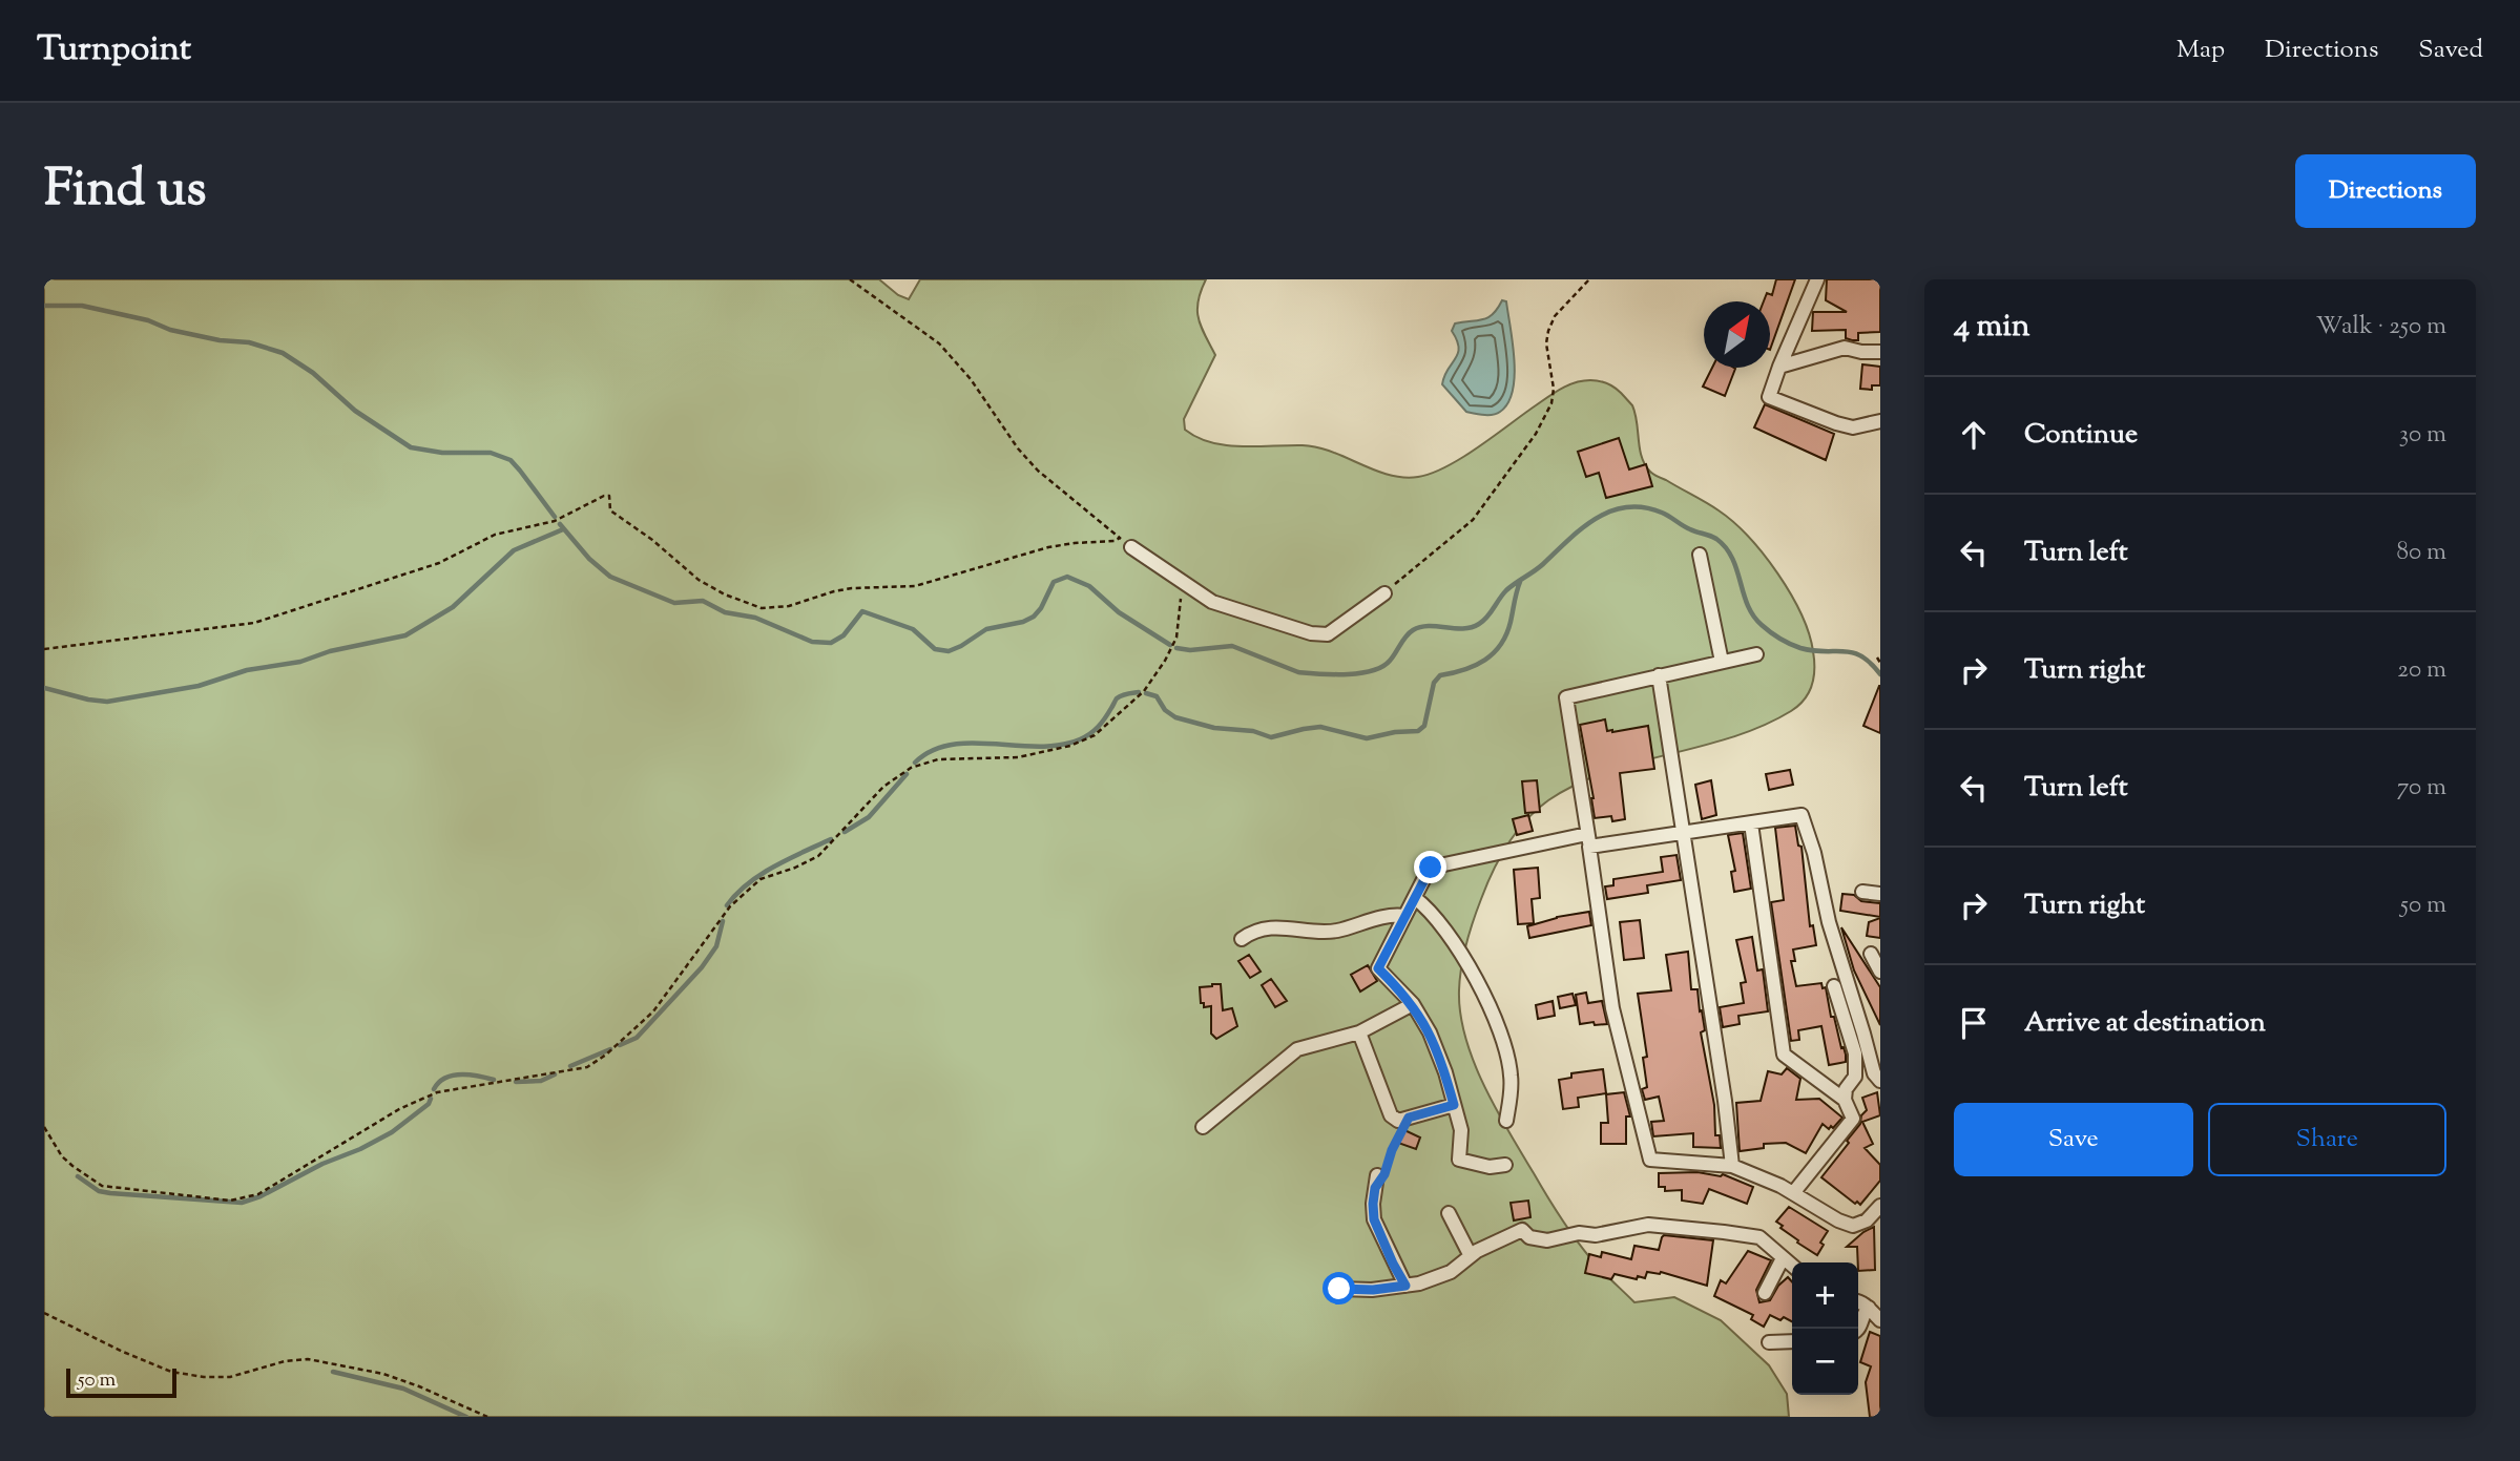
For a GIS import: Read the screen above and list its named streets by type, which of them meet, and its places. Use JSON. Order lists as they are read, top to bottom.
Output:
{
  "scale_bar": "50 m",
  "north": "top right",
  "page": {
    "header": "Turnpoint",
    "nav": ["Map", "Directions", "Saved"],
    "title": "Find us",
    "buttons": [
      "Directions",
      ["Save", "Share"]
    ],
    "heading": ["4 min", "Walk · 250 m"],
    "list": [
      ["Continue", "30 m"],
      ["Turn left", "80 m"],
      ["Turn right", "20 m"],
      ["Turn left", "70 m"],
      ["Turn right", "50 m"],
      "Arrive at destination"
    ],
    "map_buttons": ["+", "−"],
    "scale": "50 m"
  }
}
